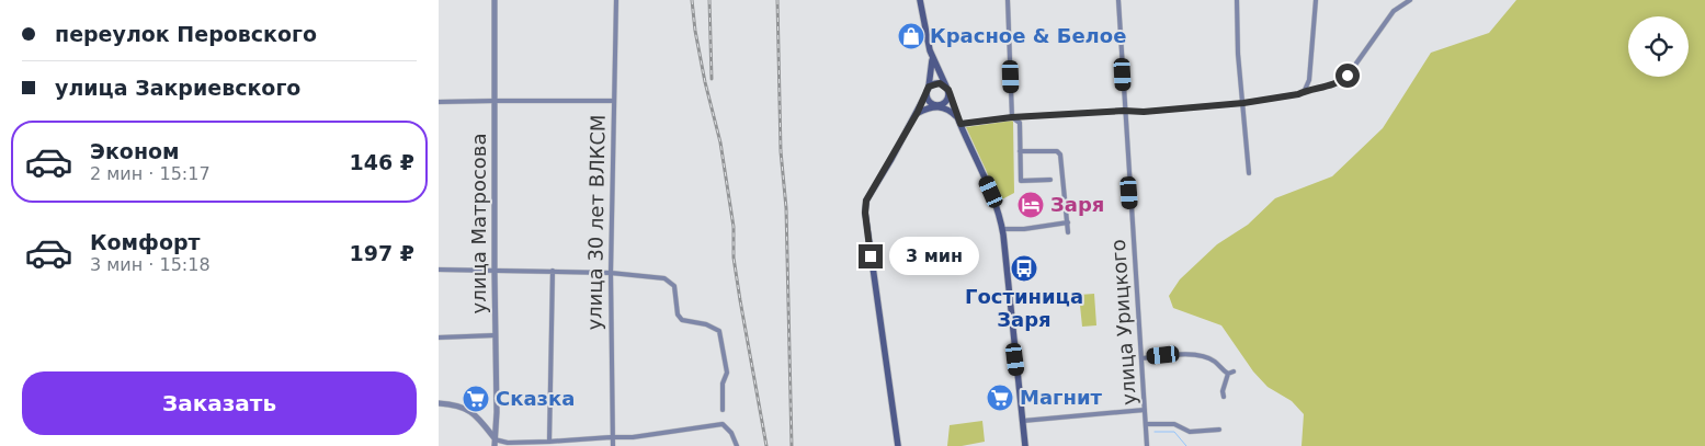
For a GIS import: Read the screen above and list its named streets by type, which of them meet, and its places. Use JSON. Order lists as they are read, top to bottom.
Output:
{
  "streets": {
    "street": ["улица 30 лет ВЛКСМ", "улица Матросова", "улица Урицкого"]
  },
  "places": {
    "shop": ["Красное & Белое"],
    "hotel": ["Заря"],
    "bus stop": ["Гостиница Заря"],
    "supermarket": ["Магнит", "Сказка"]
  },
  "page": {
    "banner": ["переулок Перовского", "улица Закриевского"],
    "list": [
      {
        "name": "Эконом",
        "note": "2 мин · 15:17",
        "value": "146 ₽"
      },
      {
        "name": "Комфорт",
        "note": "3 мин · 15:18",
        "value": "197 ₽"
      }
    ],
    "bubble": "3 мин",
    "buttons": "Заказать"
  }
}
